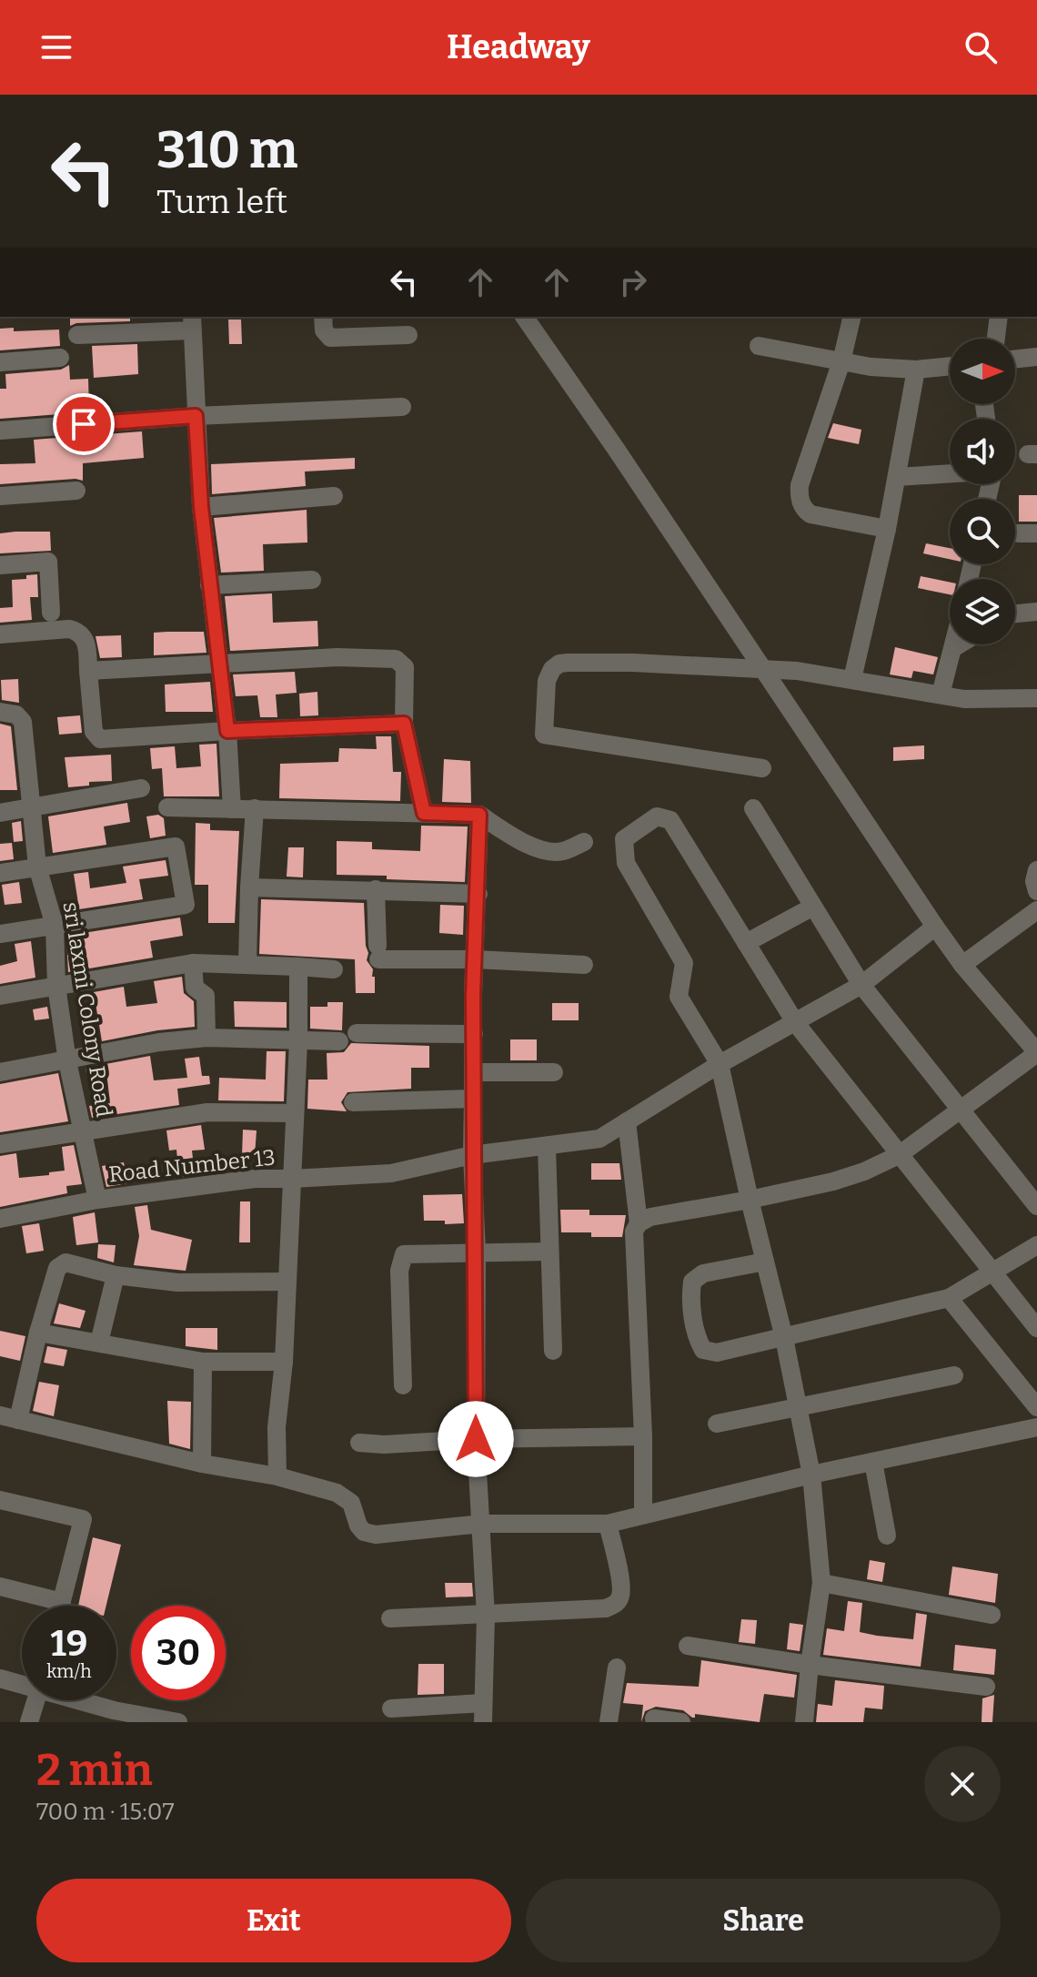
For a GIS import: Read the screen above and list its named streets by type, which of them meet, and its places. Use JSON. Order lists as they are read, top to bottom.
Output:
{
  "streets": {
    "street": ["sri laxmi Colony Road", "Road Number 13"]
  },
  "crossings": [
    ["sri laxmi Colony Road", "Road Number 13"]
  ],
  "north": "right",
  "page": {
    "header": "Headway",
    "turn": ["310 m", "Turn left"],
    "speed": "19 km/h",
    "limit": "30",
    "heading": ["2 min", "700 m · 15:07"],
    "buttons": ["Exit", "Share"]
  }
}
